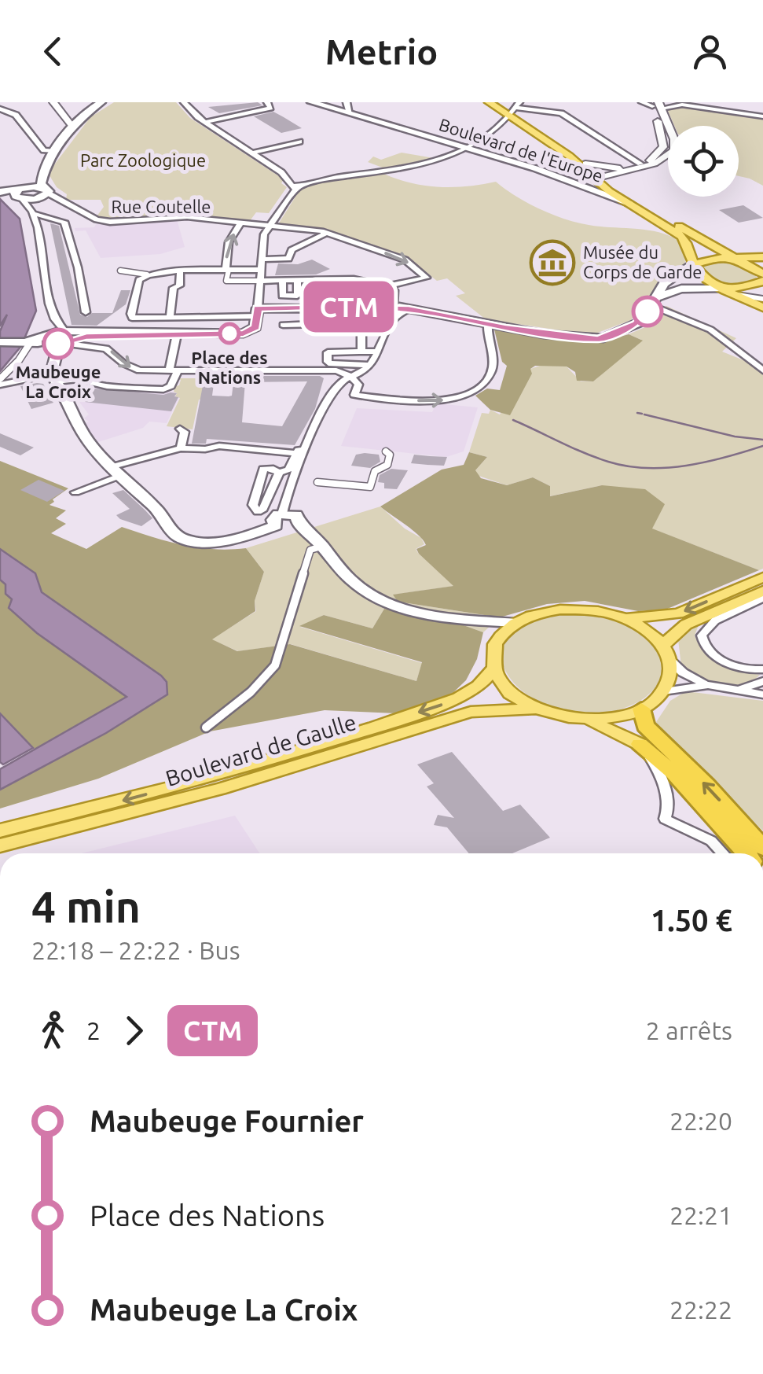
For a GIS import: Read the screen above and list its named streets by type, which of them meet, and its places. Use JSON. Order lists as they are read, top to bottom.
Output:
{
  "streets": {
    "main road": ["Boulevard de l'Europe", "Boulevard de Gaulle"],
    "street": ["Rue Coutelle"]
  },
  "parks": ["Parc Zoologique"],
  "places": {
    "museum": ["Musée du Corps de Garde"],
    "other": ["Place des Nations", "Maubeuge La Croix"]
  },
  "lines": ["bus line CTM"],
  "page": {
    "header": "Metrio",
    "on_map": "CTM",
    "heading": ["4 min", "22:18 – 22:22 · Bus", "1.50 €"],
    "legs": ["2", "CTM", "2 arrêts"],
    "list": [
      {
        "name": "Maubeuge Fournier",
        "value": "22:20"
      },
      {
        "name": "Place des Nations",
        "value": "22:21"
      },
      {
        "name": "Maubeuge La Croix",
        "value": "22:22"
      }
    ]
  }
}
